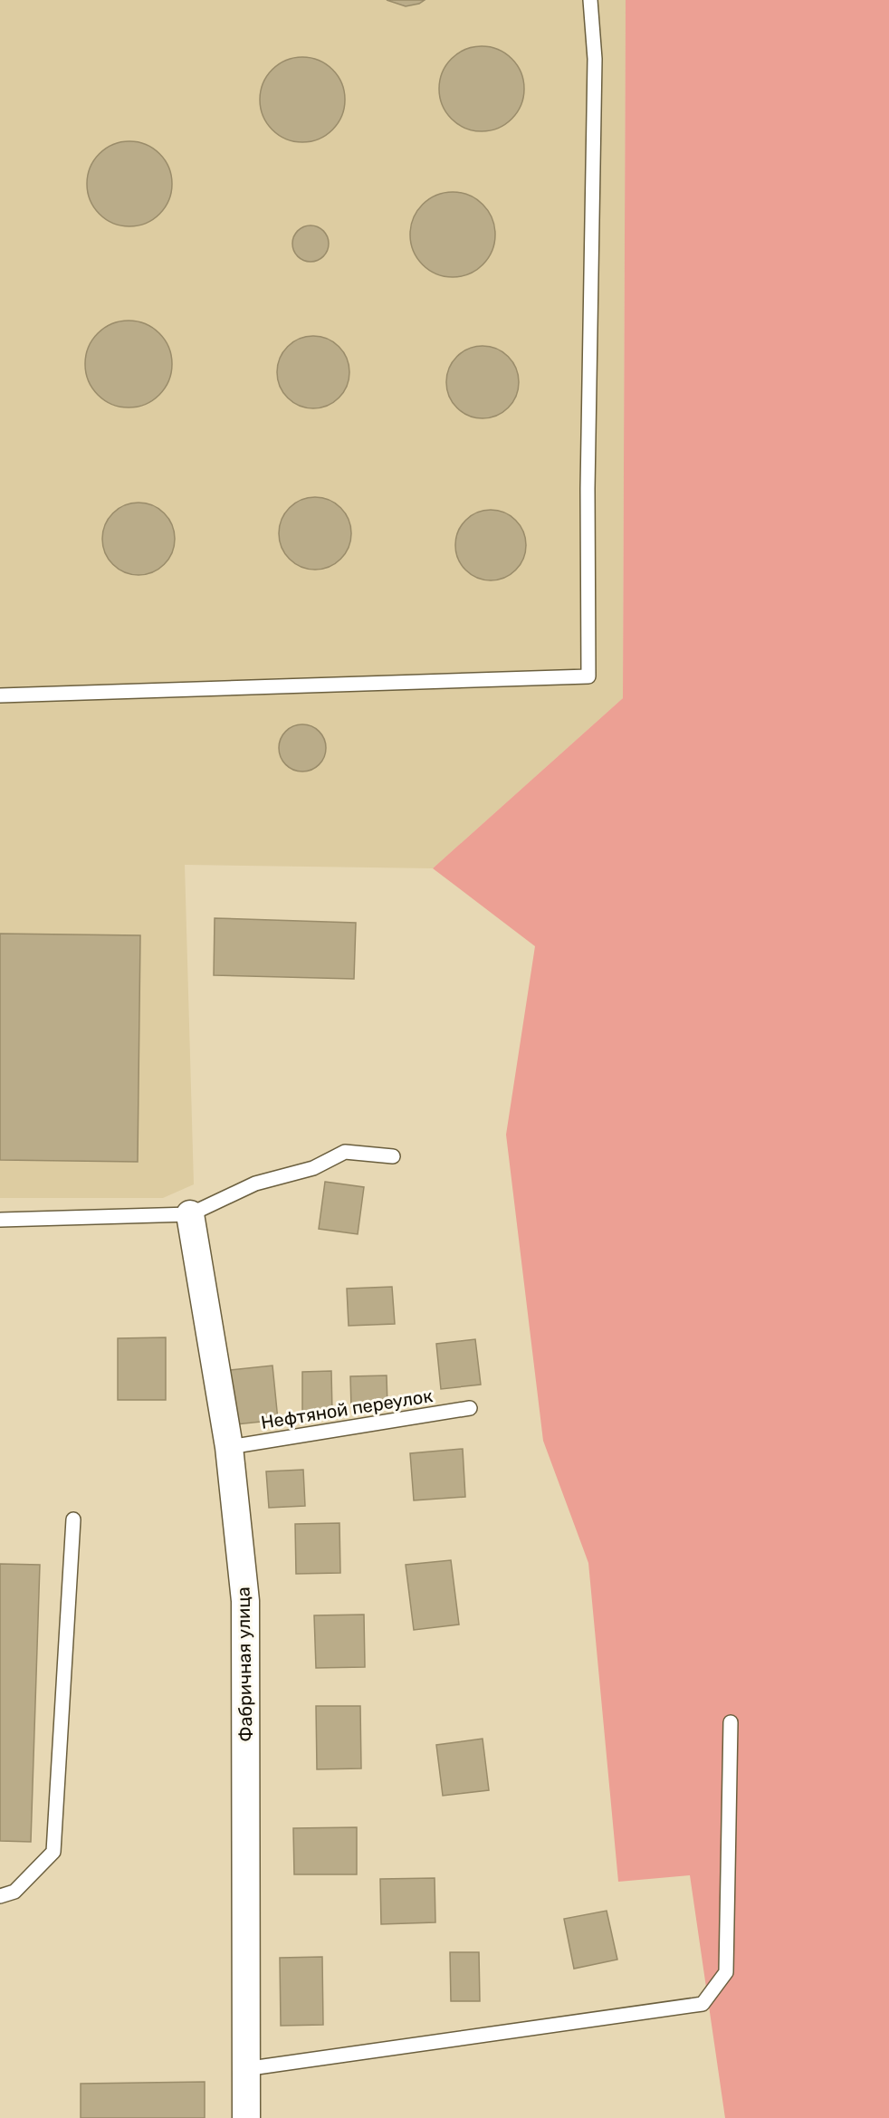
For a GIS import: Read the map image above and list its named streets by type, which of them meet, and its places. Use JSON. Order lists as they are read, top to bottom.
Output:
{
  "streets": {
    "street": ["Фабричная улица"],
    "lane": ["Нефтяной переулок"]
  },
  "crossings": [
    ["Нефтяной переулок", "Фабричная улица"]
  ]
}
